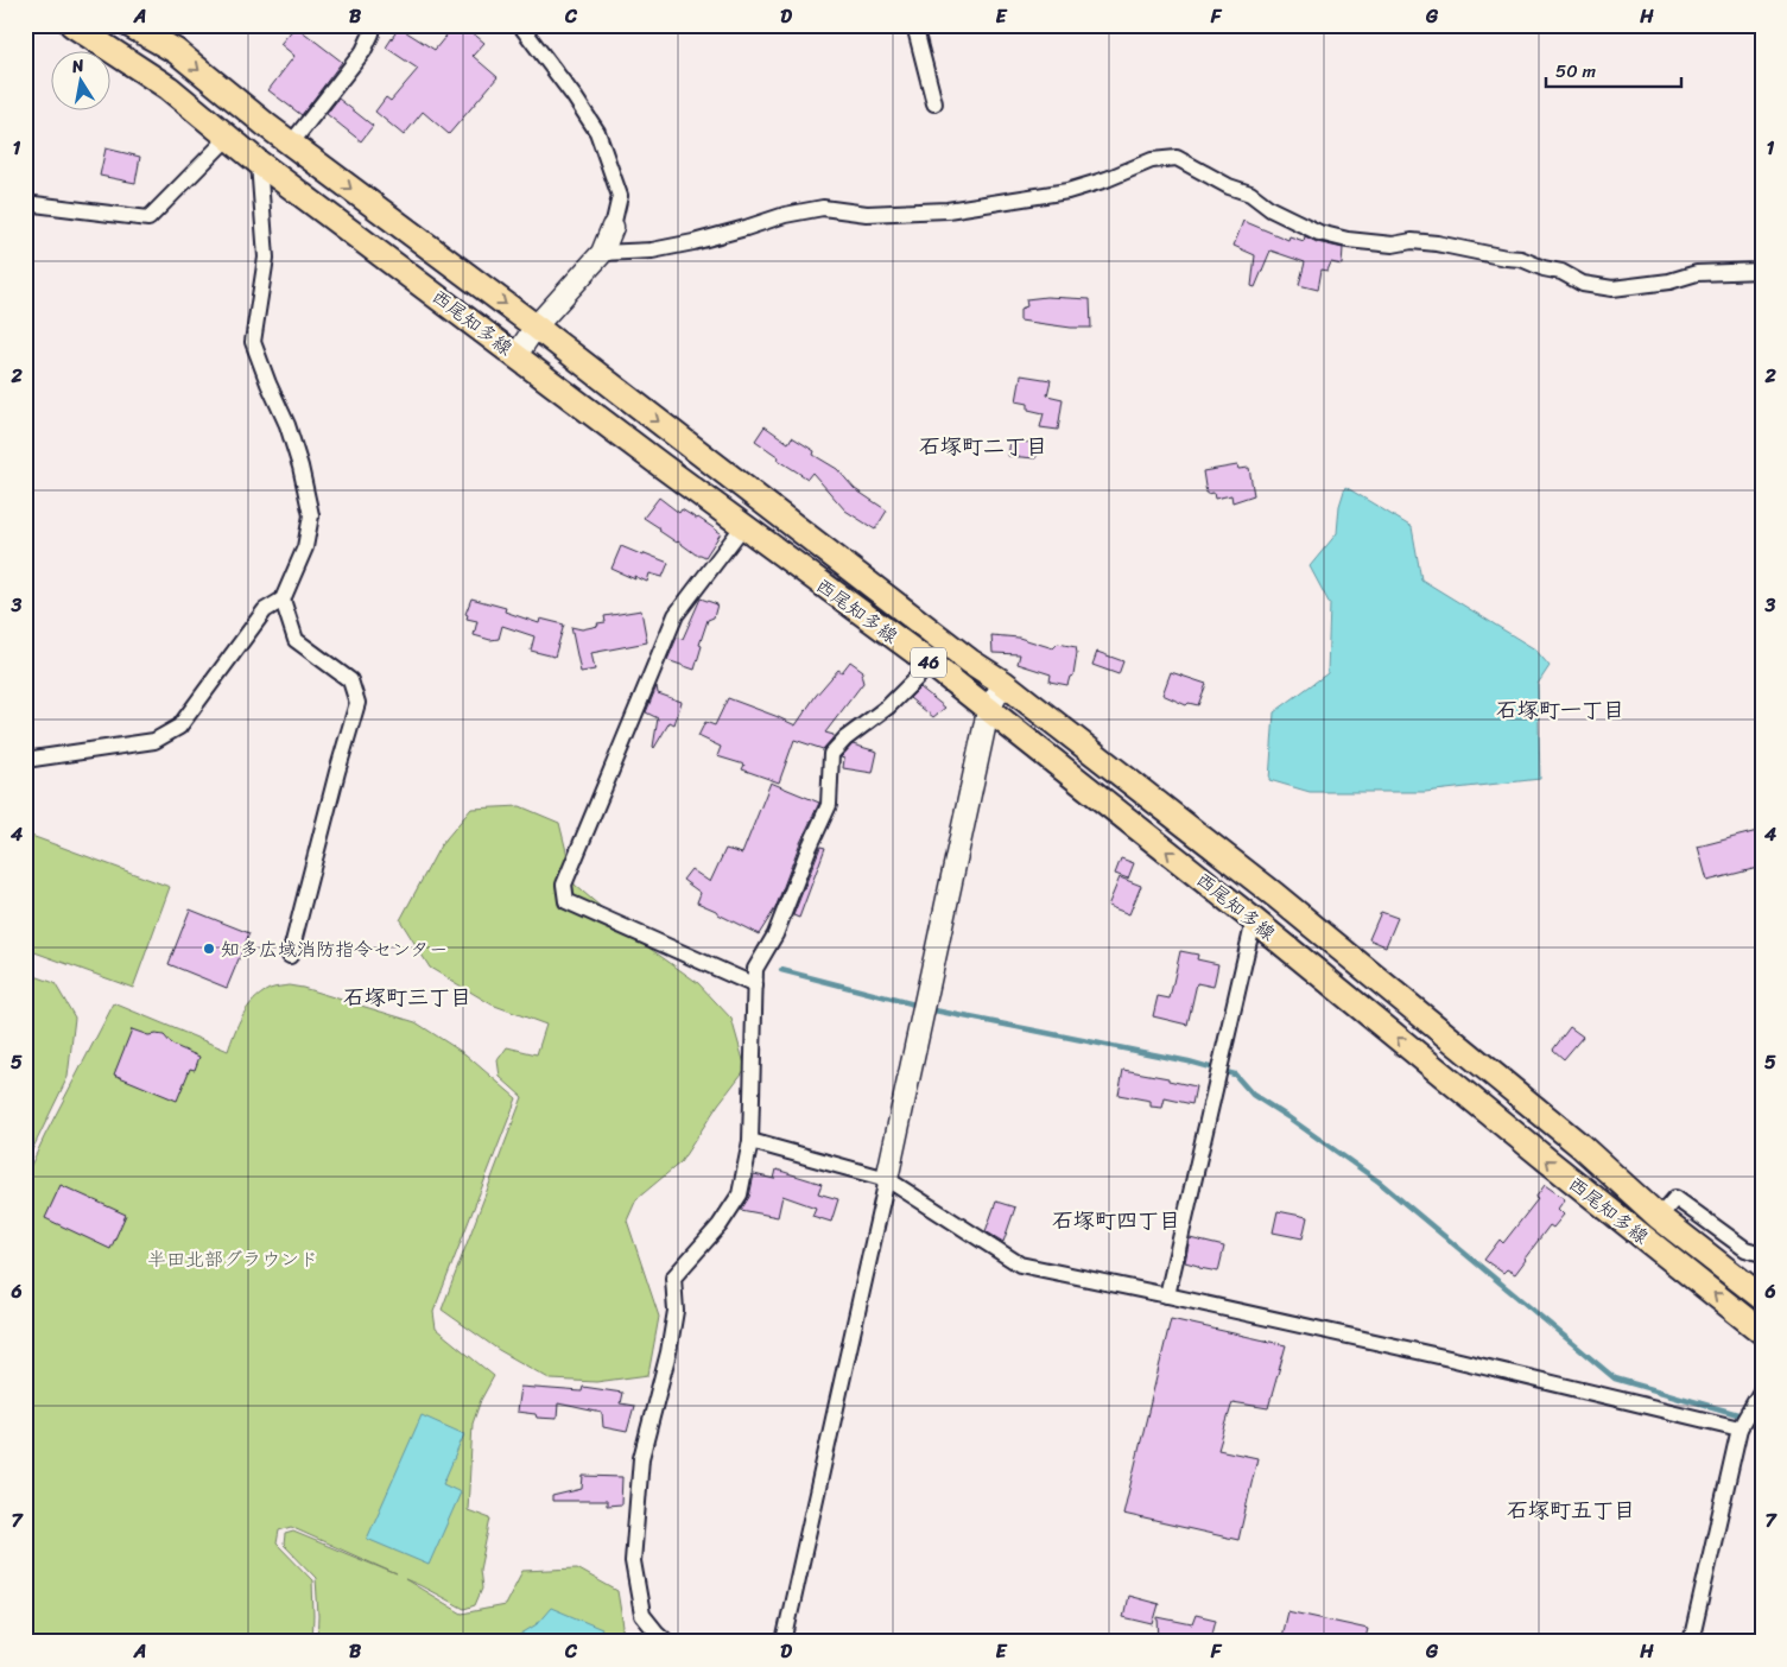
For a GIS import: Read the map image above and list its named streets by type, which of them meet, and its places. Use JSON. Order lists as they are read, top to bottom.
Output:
{
  "streets": {
    "main road": ["西尾知多線", "46"]
  },
  "districts": [
    "石塚町二丁目",
    "石塚町一丁目",
    "石塚町三丁目",
    "石塚町四丁目",
    "石塚町五丁目"
  ],
  "parks": ["半田北部グラウンド"],
  "places": ["知多広域消防指令センター"],
  "scale_bar": "50 m",
  "north": "top",
  "grid": {
    "columns": [
      "A",
      "B",
      "C",
      "D",
      "E",
      "F",
      "G",
      "H"
    ],
    "rows": [
      "1",
      "2",
      "3",
      "4",
      "5",
      "6",
      "7"
    ]
  }
}
